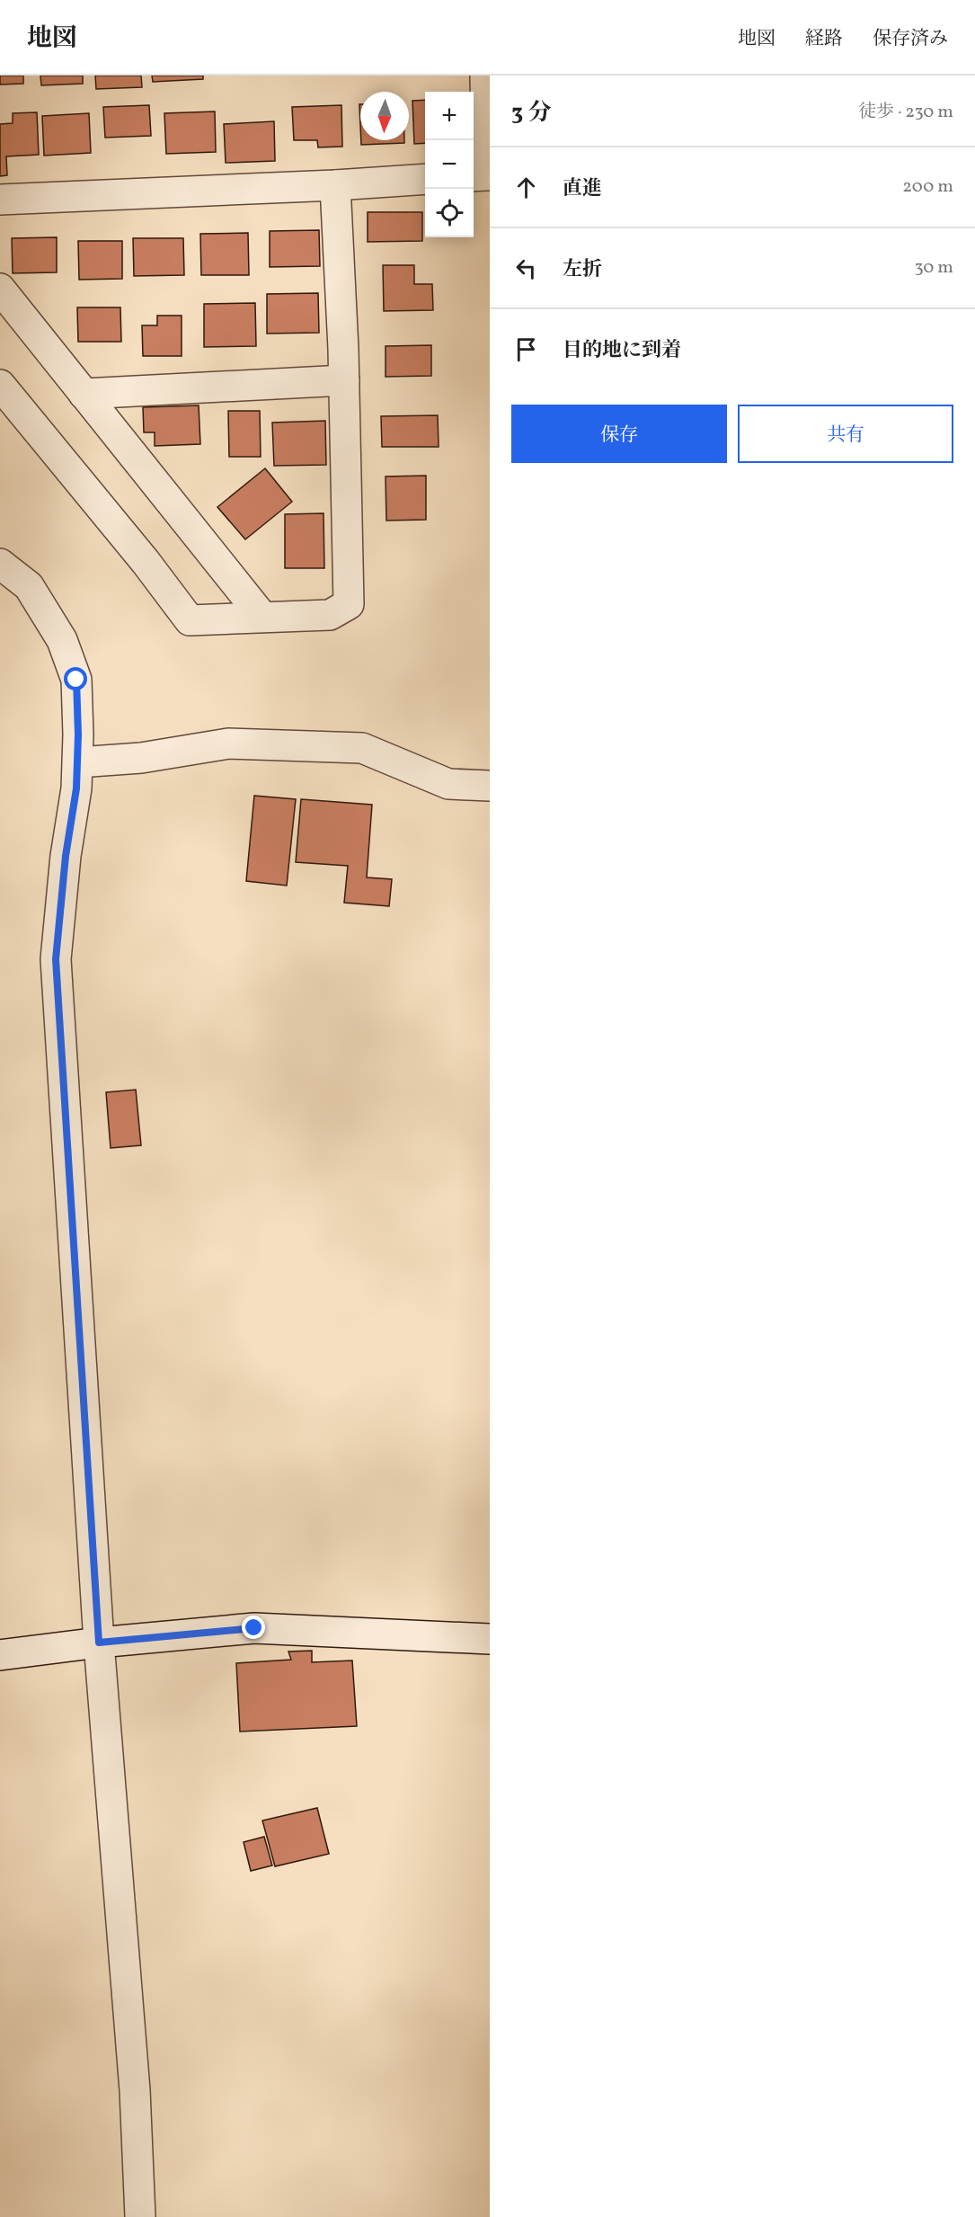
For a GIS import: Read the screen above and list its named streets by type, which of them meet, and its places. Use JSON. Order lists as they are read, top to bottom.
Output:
{
  "north": "bottom",
  "page": {
    "header": "地図",
    "nav": ["地図", "経路", "保存済み"],
    "heading": ["3 分", "徒歩 · 230 m"],
    "map_buttons": ["+", "−"],
    "list": [
      ["直進", "200 m"],
      ["左折", "30 m"],
      "目的地に到着"
    ],
    "buttons": ["保存", "共有"]
  }
}
